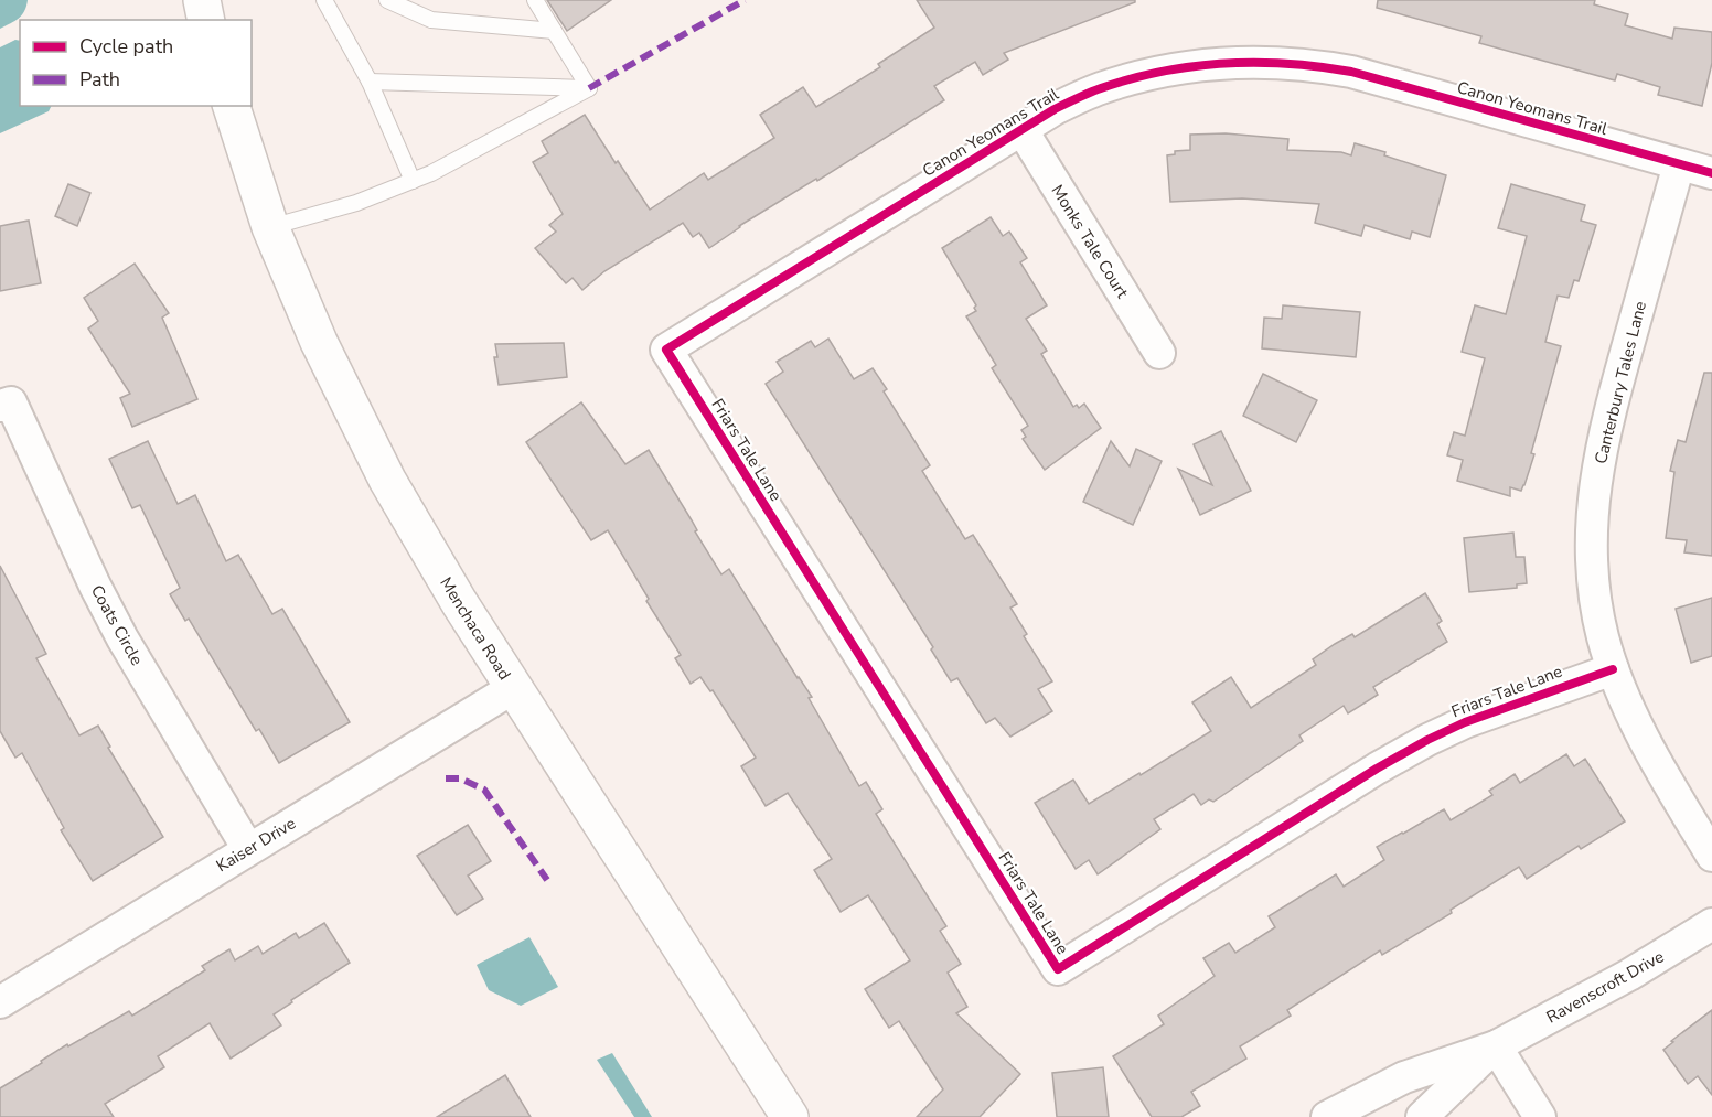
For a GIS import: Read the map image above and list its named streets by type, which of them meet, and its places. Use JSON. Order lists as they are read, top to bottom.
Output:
{
  "streets": {
    "main road": ["Menchaca Road"],
    "street": [
      "Canon Yeomans Trail",
      "Monks Tale Court",
      "Canterbury Tales Lane",
      "Friars Tale Lane",
      "Coats Circle",
      "Kaiser Drive",
      "Ravenscroft Drive"
    ]
  },
  "crossings": [
    ["Canon Yeomans Trail", "Monks Tale Court"],
    ["Canon Yeomans Trail", "Canterbury Tales Lane"],
    ["Canon Yeomans Trail", "Friars Tale Lane"],
    ["Canterbury Tales Lane", "Friars Tale Lane"],
    ["Coats Circle", "Kaiser Drive"],
    ["Menchaca Road", "Kaiser Drive"]
  ],
  "legend": ["Cycle path", "Path"]
}
